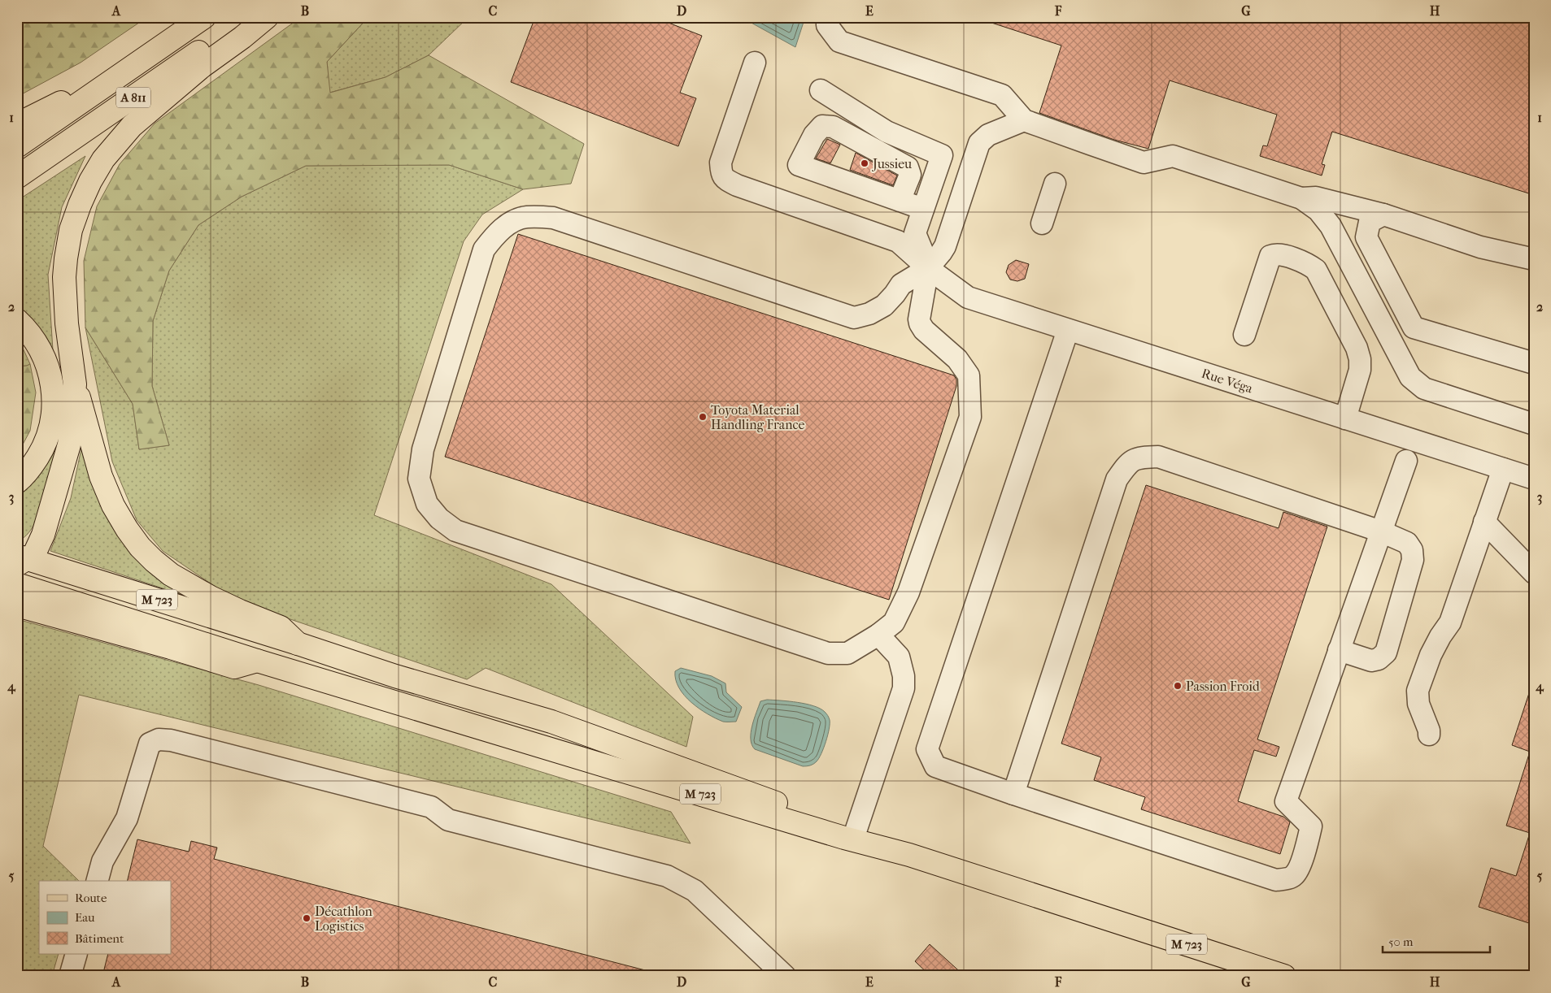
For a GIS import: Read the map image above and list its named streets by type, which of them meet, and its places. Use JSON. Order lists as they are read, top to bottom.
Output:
{
  "streets": {
    "main road": ["A 811", "M 723"],
    "street": ["Rue Véga"]
  },
  "places": [
    "Jussieu",
    "Toyota Material Handling France",
    "Passion Froid",
    "Décathlon Logistics"
  ],
  "legend": ["Route", "Eau", "Bâtiment"],
  "scale_bar": "50 m",
  "grid": {
    "columns": [
      "A",
      "B",
      "C",
      "D",
      "E",
      "F",
      "G",
      "H"
    ],
    "rows": [
      "1",
      "2",
      "3",
      "4",
      "5"
    ]
  }
}
